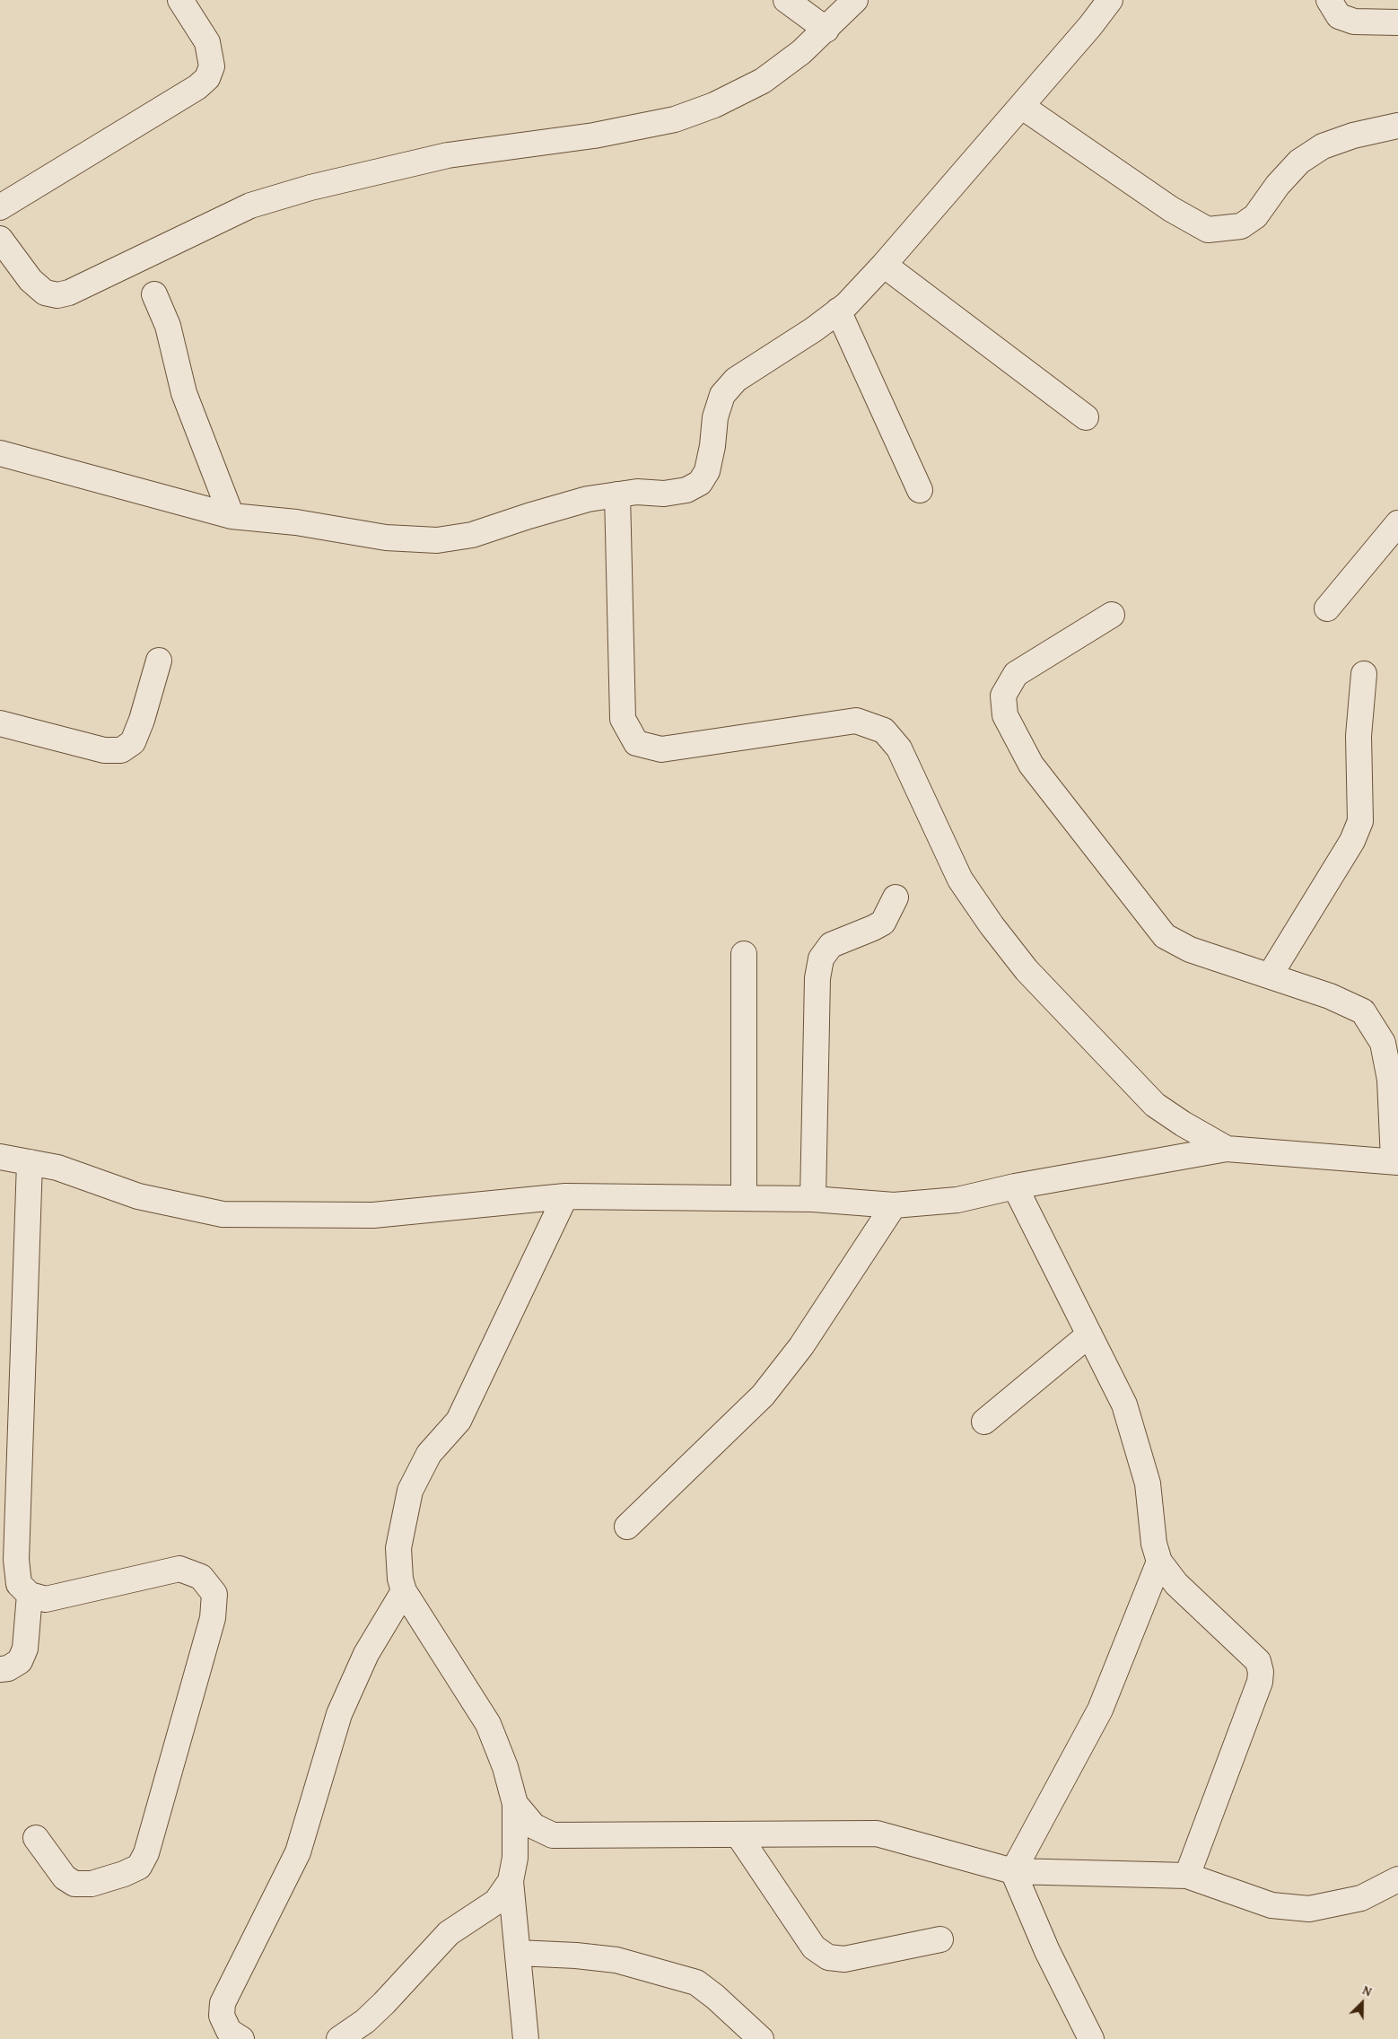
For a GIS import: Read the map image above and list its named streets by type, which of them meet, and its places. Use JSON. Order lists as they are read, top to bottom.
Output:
{
  "north": "top right"
}
